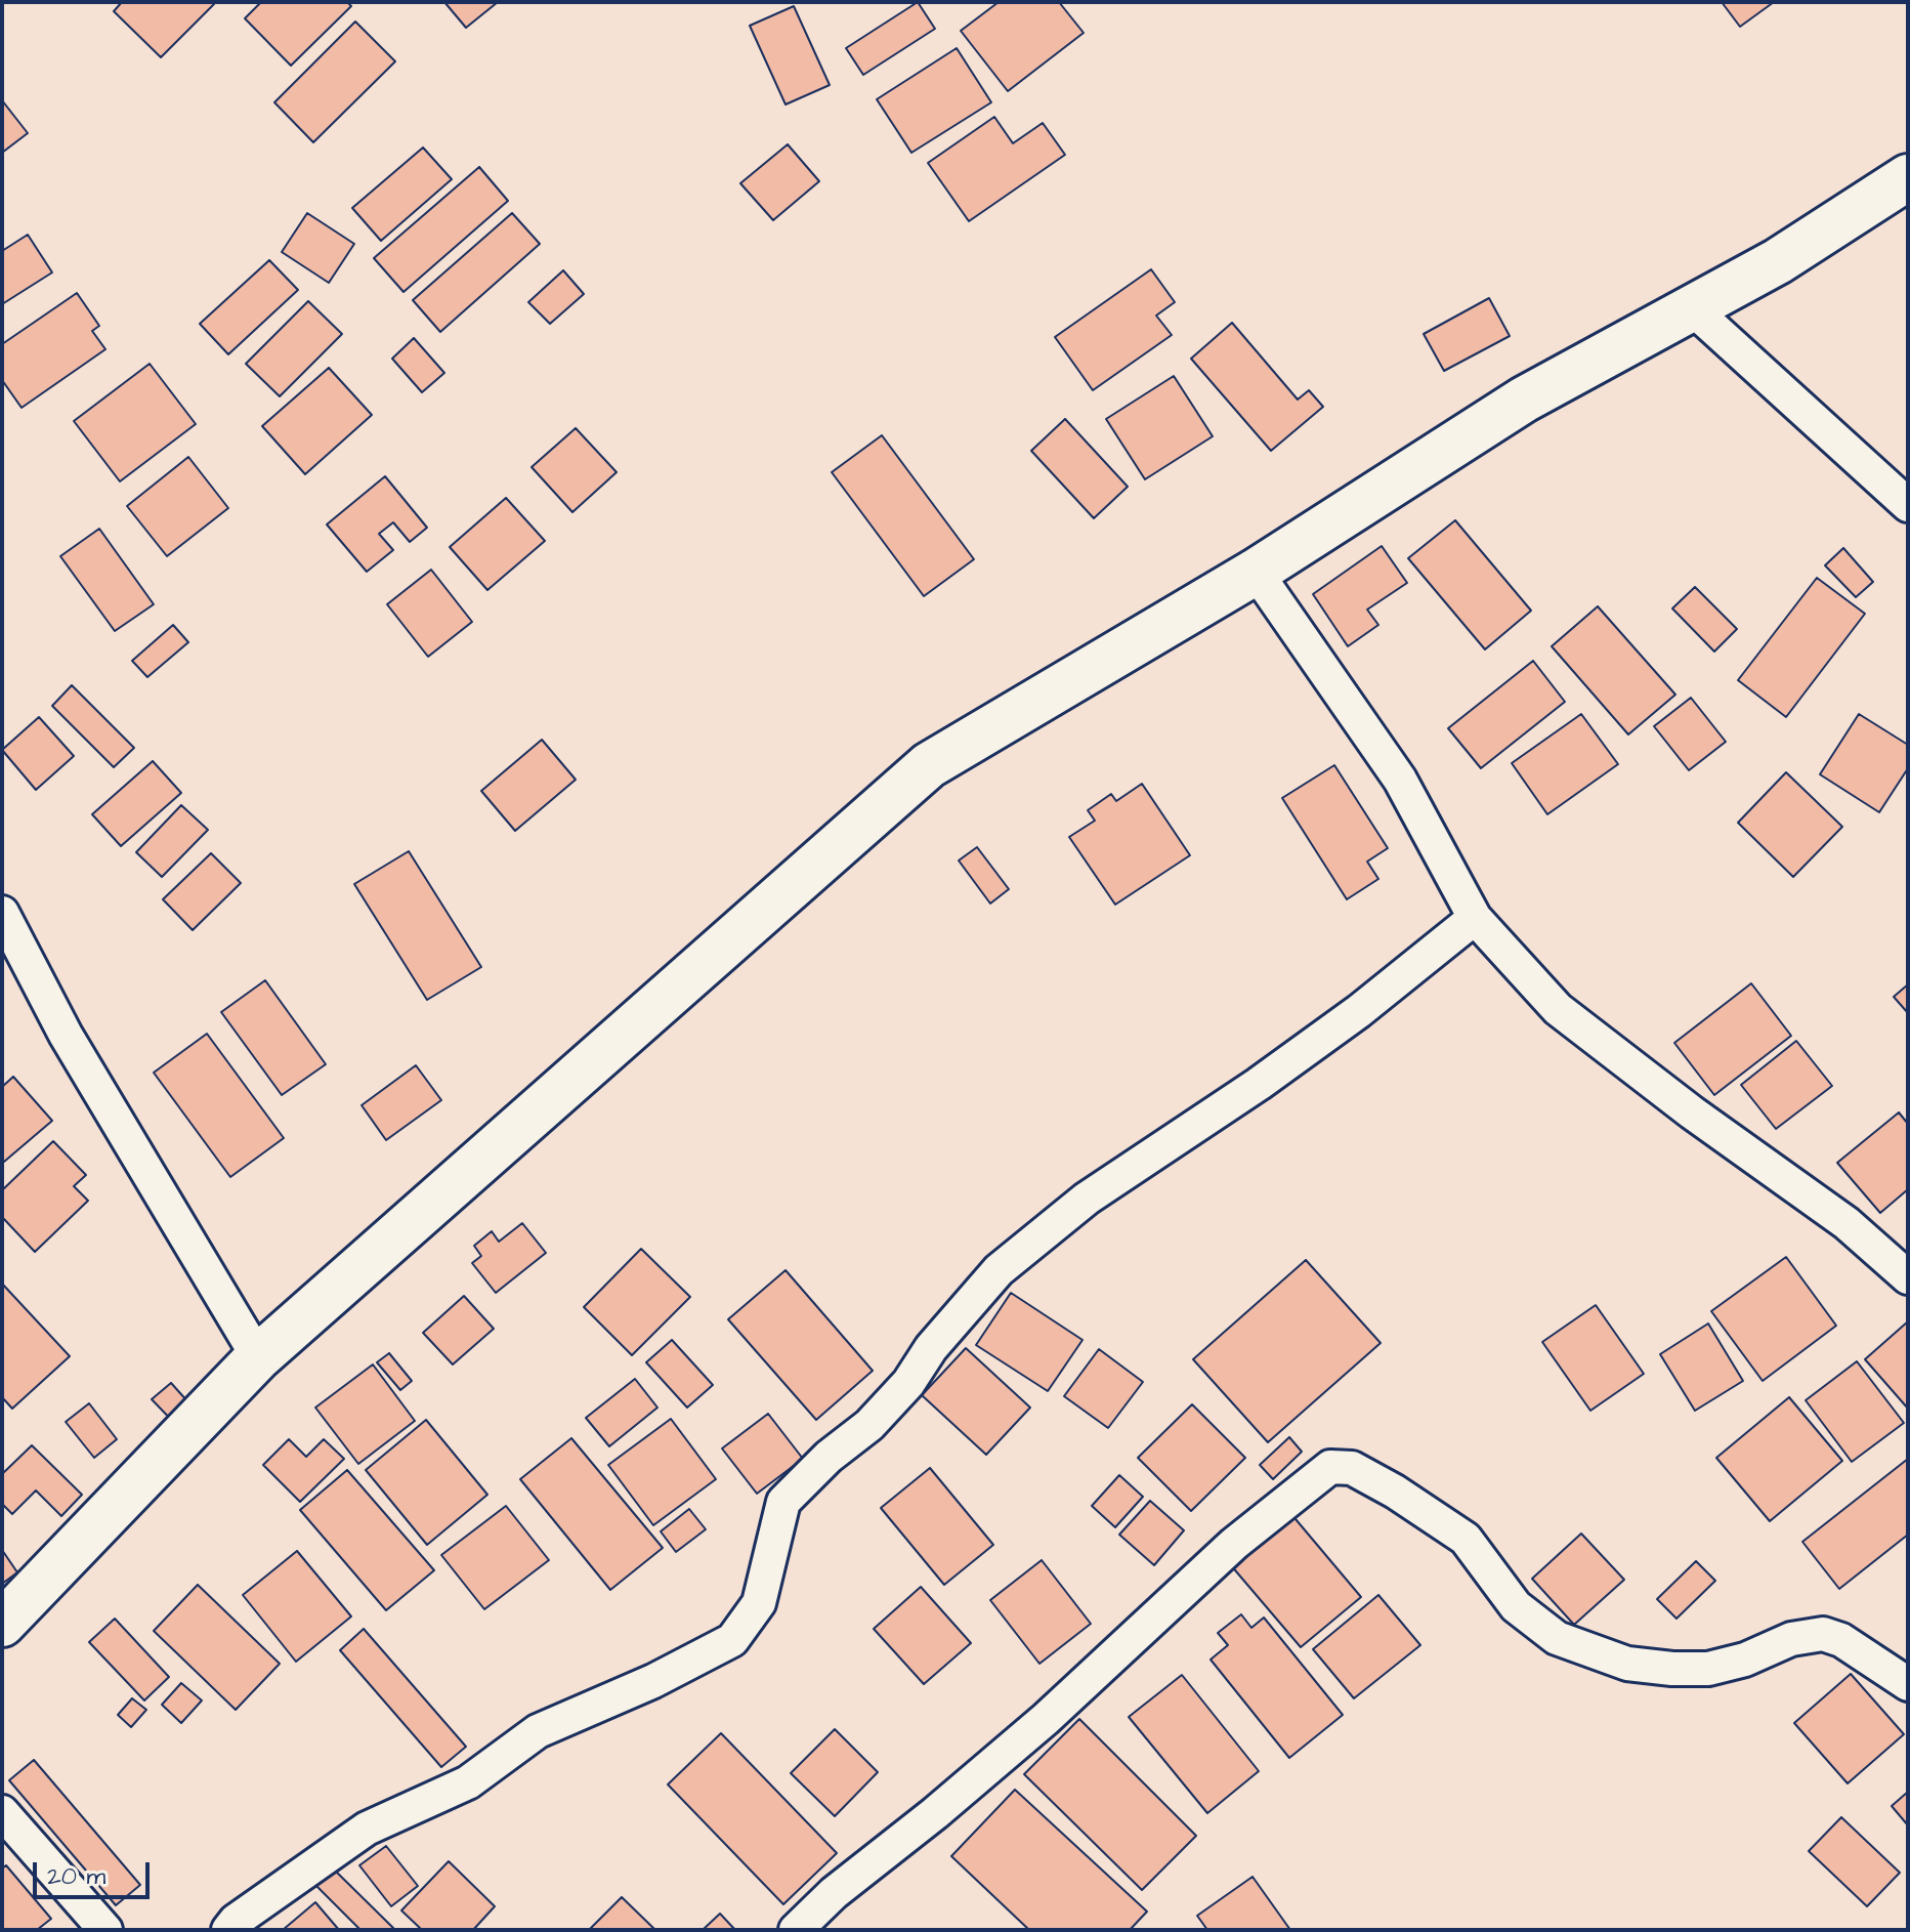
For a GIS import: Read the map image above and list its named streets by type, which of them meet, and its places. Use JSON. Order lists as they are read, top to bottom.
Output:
{
  "scale_bar": "20 m"
}
